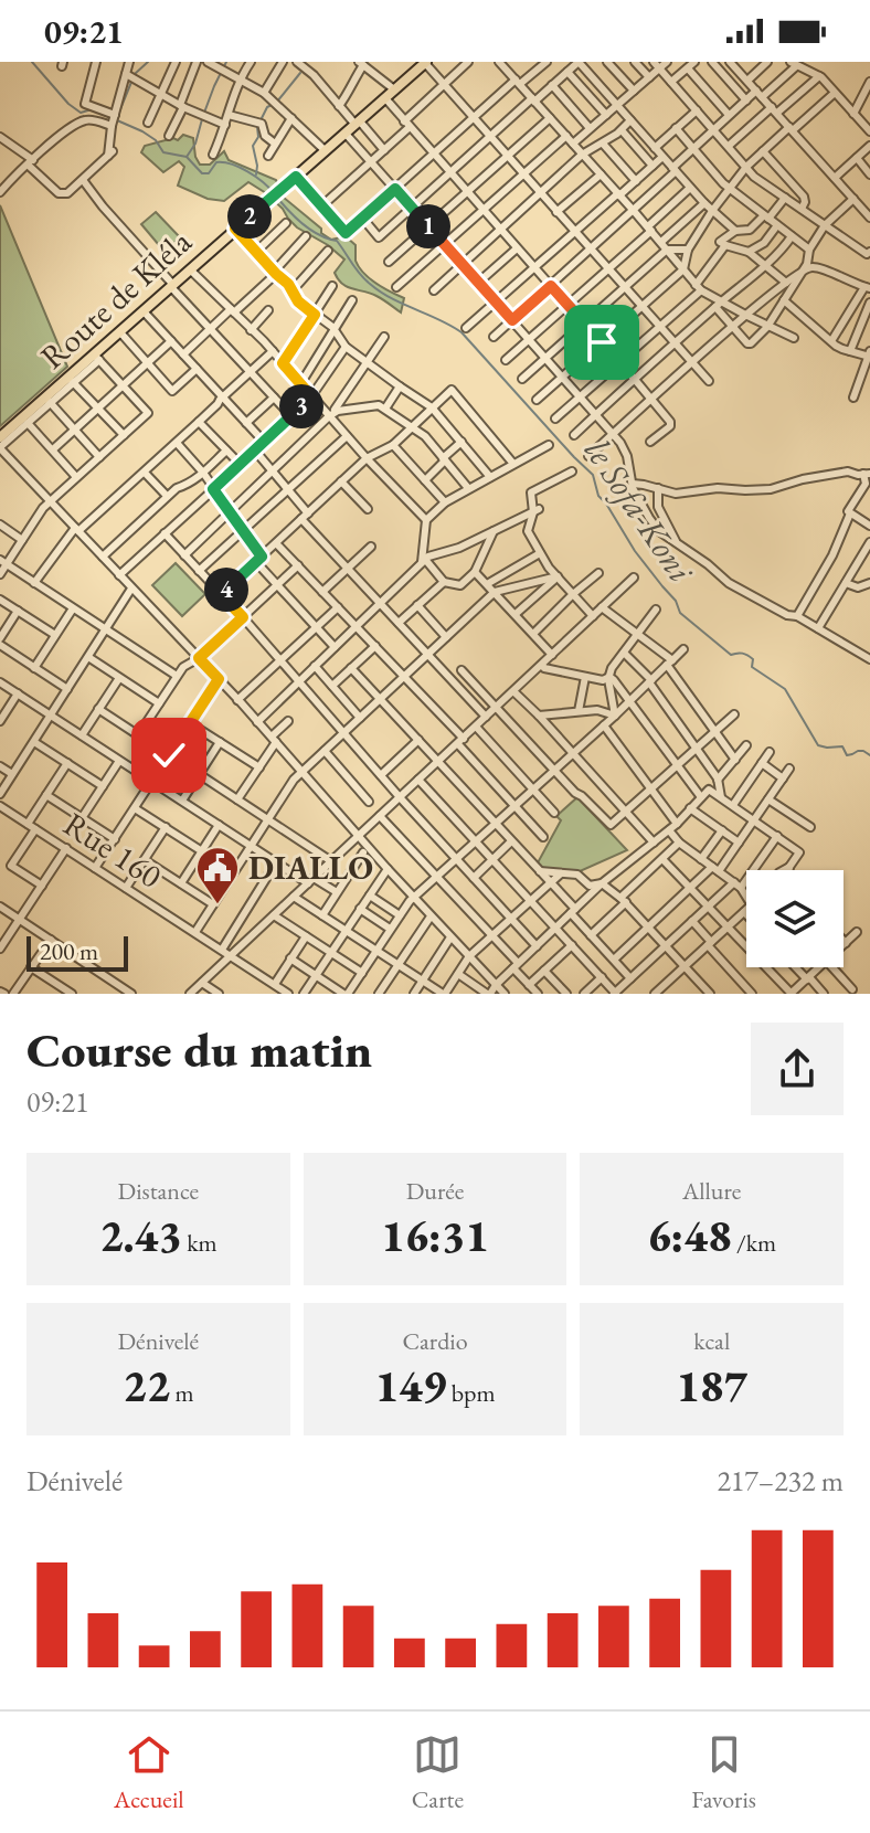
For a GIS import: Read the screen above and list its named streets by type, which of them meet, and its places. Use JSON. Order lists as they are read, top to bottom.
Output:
{
  "streets": {
    "main road": ["Route de Kléla"],
    "street": ["Rue 160"]
  },
  "water": ["le Sofa-Koni"],
  "places": {
    "public building": ["DIALLO"]
  },
  "scale_bar": "200 m",
  "page": {
    "status": "09:21",
    "pins": [
      "2",
      "1",
      "3",
      "4"
    ],
    "scale": "200 m",
    "heading": ["Course du matin", "09:21"],
    "stats": [
      ["Distance", "2.43 km"],
      ["Durée", "16:31"],
      ["Allure", "6:48 /km"],
      ["Dénivelé", "22 m"],
      ["Cardio", "149 bpm"],
      ["kcal", "187"]
    ],
    "chart": ["Dénivelé", "217–232 m"],
    "tabs": ["Accueil", "Carte", "Favoris"]
  }
}
